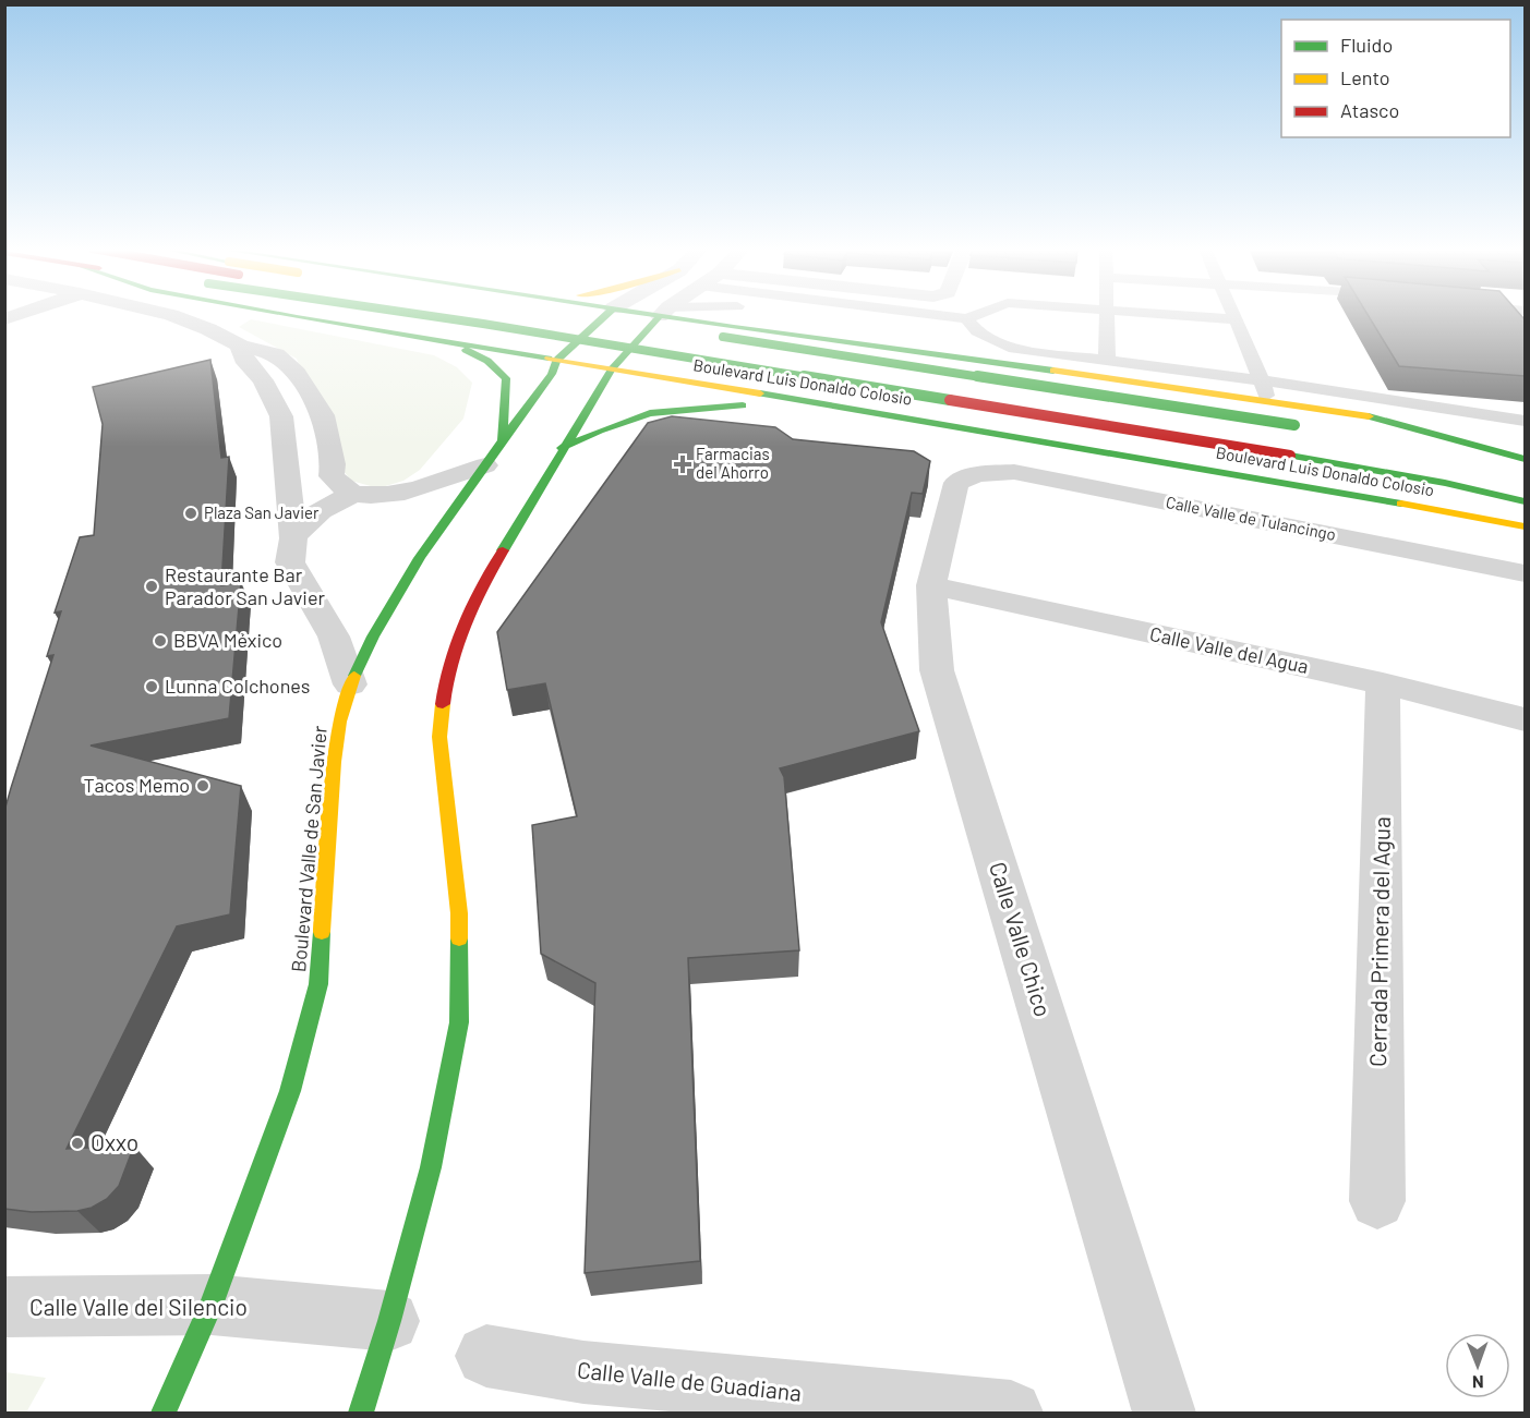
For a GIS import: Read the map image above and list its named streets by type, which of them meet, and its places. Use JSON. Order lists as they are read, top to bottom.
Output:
{
  "streets": {
    "main road": ["Boulevard Luis Donaldo Colosio", "Boulevard Valle de San Javier"],
    "street": [
      "Calle Valle de Tulancingo",
      "Calle Valle del Agua",
      "Calle Valle Chico",
      "Cerrada Primera del Agua",
      "Calle Valle del Silencio",
      "Calle Valle de Guadiana"
    ]
  },
  "crossings": [
    ["Boulevard Luis Donaldo Colosio", "Boulevard Valle de San Javier"],
    ["Calle Valle de Tulancingo", "Calle Valle Chico"],
    ["Calle Valle del Agua", "Calle Valle Chico"],
    ["Calle Valle del Agua", "Cerrada Primera del Agua"],
    ["Boulevard Valle de San Javier", "Calle Valle del Silencio"]
  ],
  "places": {
    "health": ["Farmacias del Ahorro"],
    "other": [
      "Plaza San Javier",
      "Restaurante Bar Parador San Javier",
      "BBVA México",
      "Lunna Colchones",
      "Tacos Memo",
      "Oxxo"
    ]
  },
  "legend": ["Fluido", "Lento", "Atasco"],
  "north": "bottom"
}
